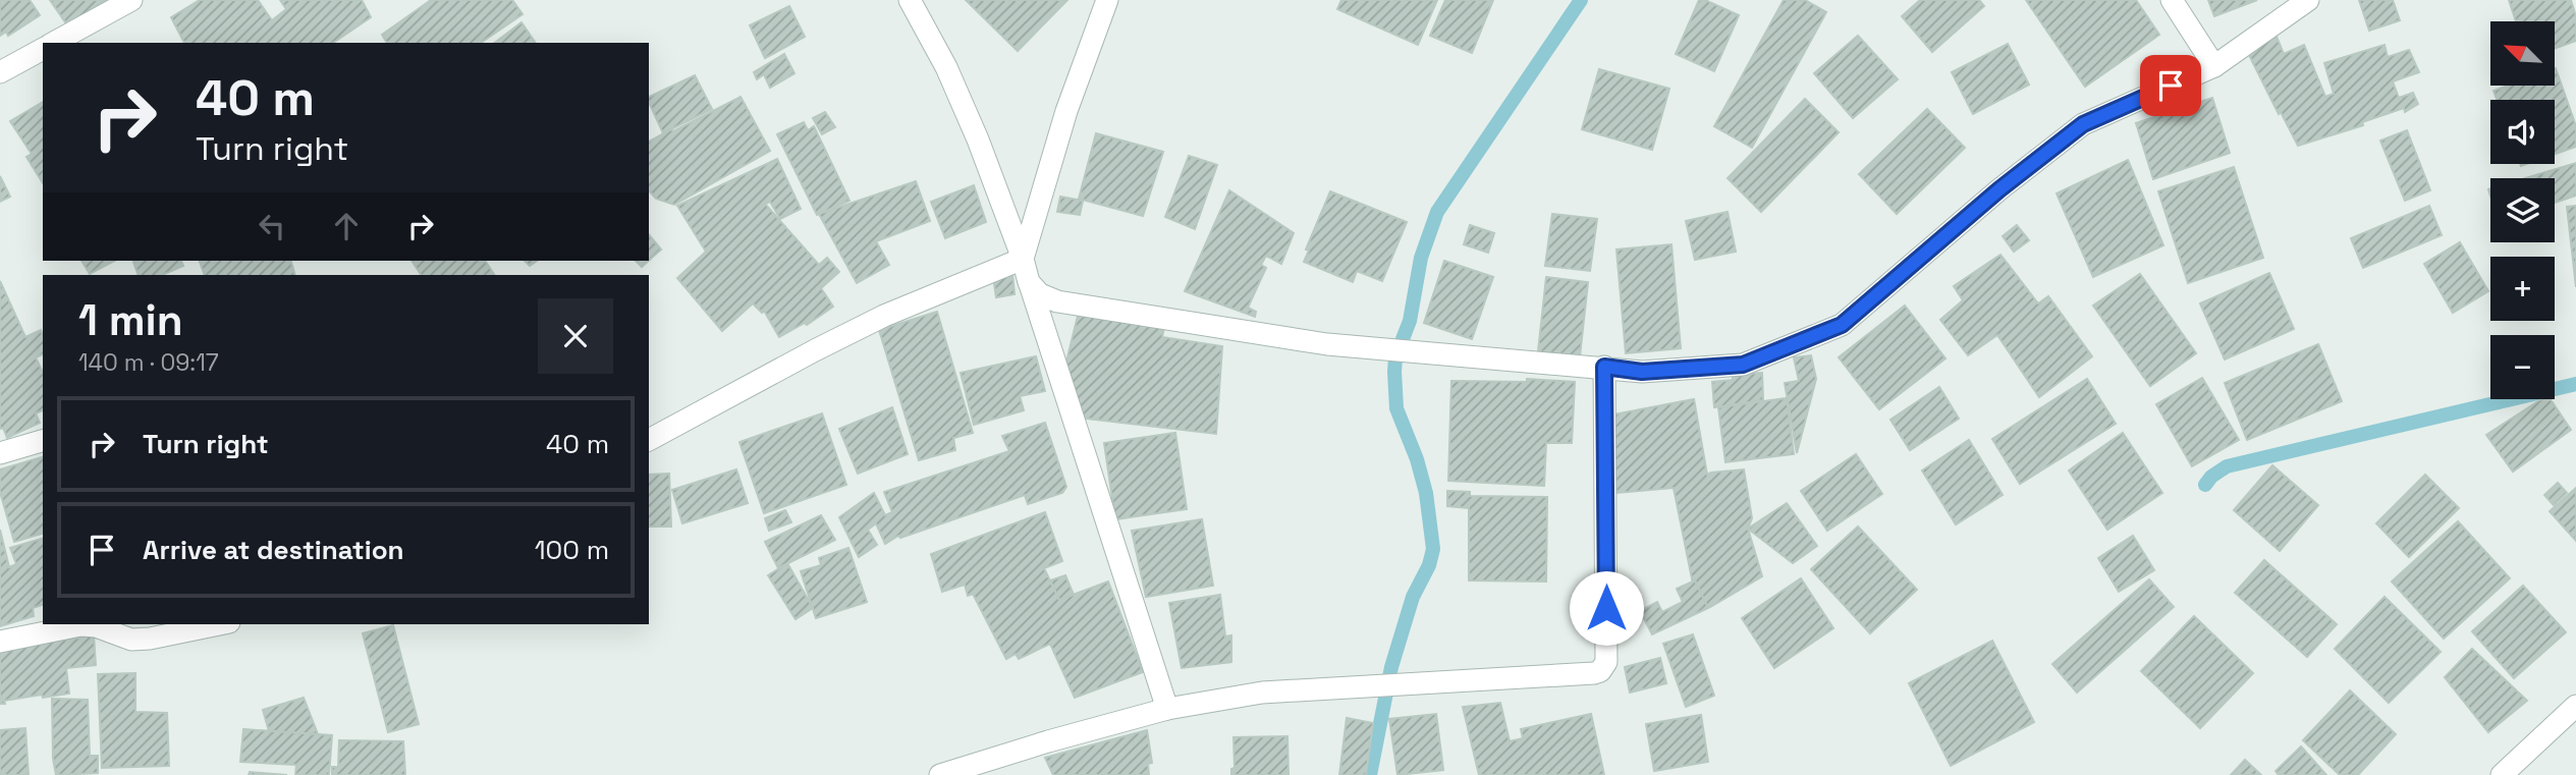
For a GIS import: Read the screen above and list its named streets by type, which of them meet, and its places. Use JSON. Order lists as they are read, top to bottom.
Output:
{
  "north": "top left",
  "page": {
    "map_buttons": ["+", "−"],
    "turn": ["40 m", "Turn right"],
    "heading": ["1 min", "140 m · 09:17"],
    "list": [
      {
        "name": "Turn right",
        "value": "40 m"
      },
      {
        "name": "Arrive at destination",
        "value": "100 m"
      }
    ]
  }
}
